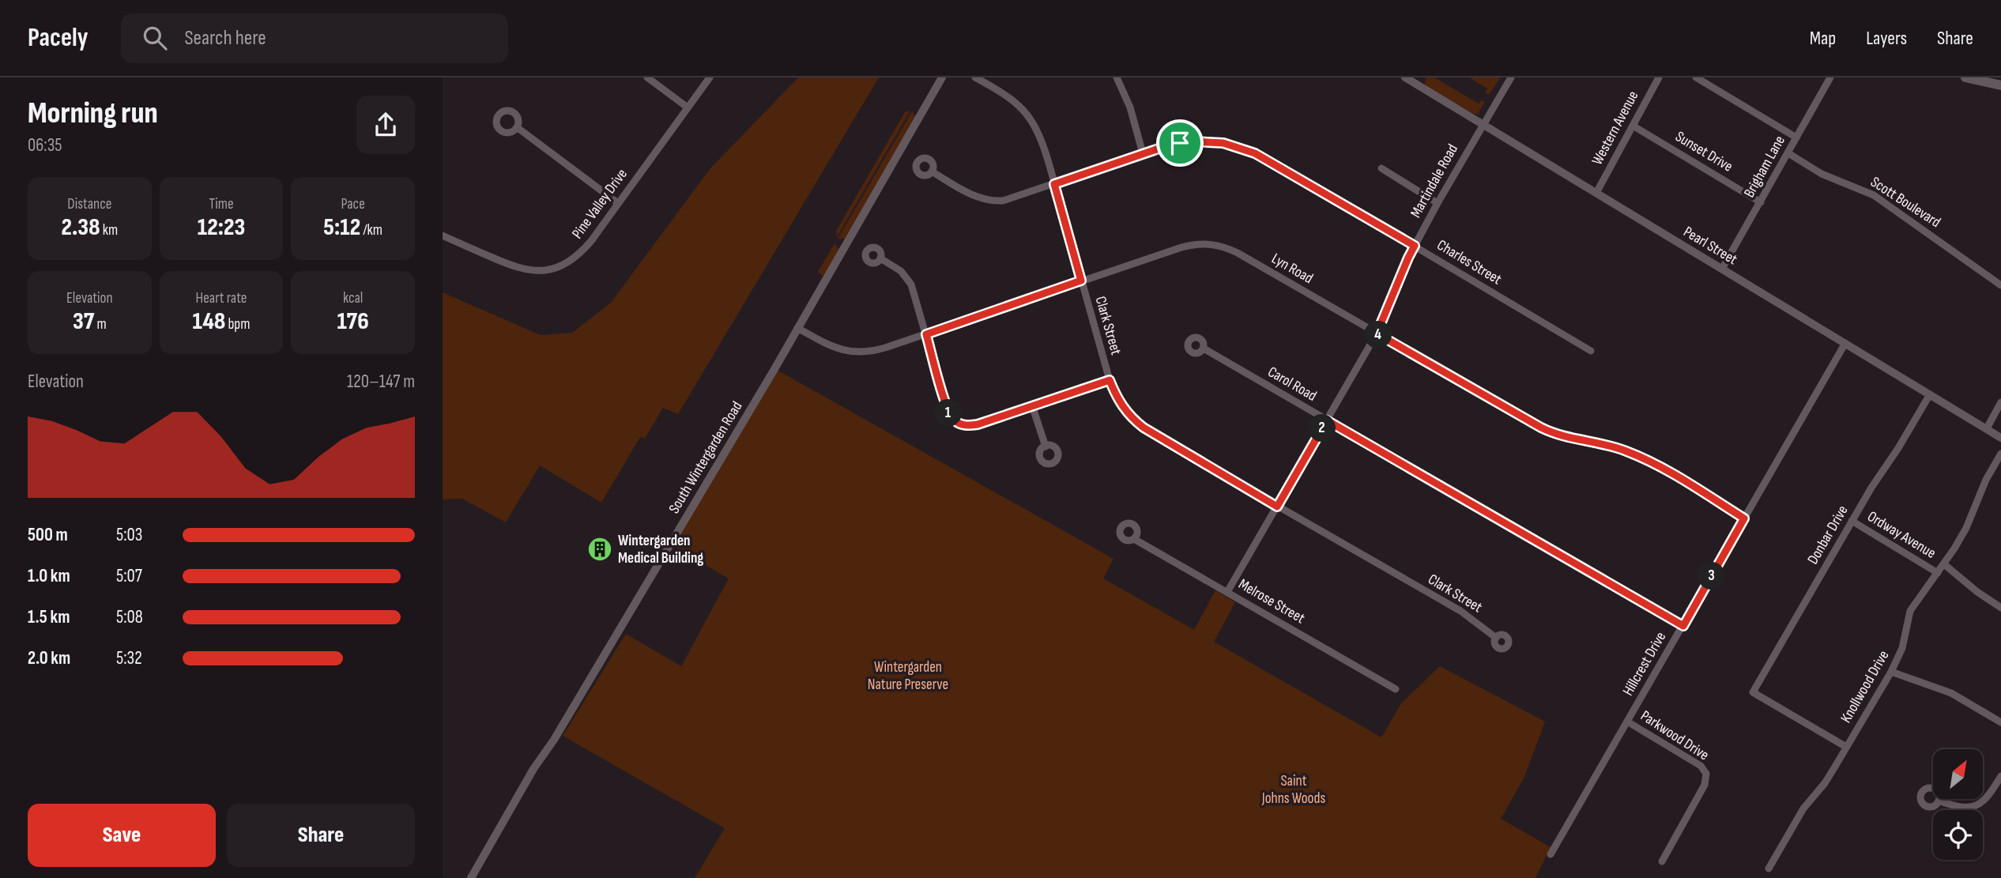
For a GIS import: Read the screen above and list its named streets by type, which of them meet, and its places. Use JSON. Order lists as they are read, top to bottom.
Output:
{
  "streets": {
    "street": [
      "Western Avenue",
      "Sunset Drive",
      "Brigham Lane",
      "Martindale Road",
      "Scott Boulevard",
      "Pine Valley Drive",
      "Pearl Street",
      "Charles Street",
      "Lyn Road",
      "Clark Street",
      "Carol Road",
      "South Wintergarden Road",
      "Donbar Drive",
      "Ordway Avenue",
      "Melrose Street",
      "Hillcrest Drive",
      "Knollwood Drive",
      "Parkwood Drive"
    ]
  },
  "crossings": [
    ["Western Avenue", "Sunset Drive"],
    ["Western Avenue", "Pearl Street"],
    ["Sunset Drive", "Brigham Lane"],
    ["Brigham Lane", "Scott Boulevard"],
    ["Brigham Lane", "Pearl Street"],
    ["Martindale Road", "Pearl Street"],
    ["Martindale Road", "Charles Street"],
    ["Martindale Road", "Lyn Road"],
    ["Martindale Road", "Clark Street"],
    ["Martindale Road", "Carol Road"],
    ["Martindale Road", "Melrose Street"],
    ["Pearl Street", "Donbar Drive"],
    ["Pearl Street", "Hillcrest Drive"],
    ["Charles Street", "Clark Street"],
    ["Lyn Road", "Clark Street"],
    ["Lyn Road", "South Wintergarden Road"],
    ["Lyn Road", "Hillcrest Drive"],
    ["Carol Road", "Hillcrest Drive"],
    ["Donbar Drive", "Ordway Avenue"],
    ["Donbar Drive", "Knollwood Drive"],
    ["Ordway Avenue", "Knollwood Drive"],
    ["Hillcrest Drive", "Parkwood Drive"]
  ],
  "parks": ["Wintergarden Nature Preserve", "Saint Johns Woods"],
  "places": {
    "building": ["Wintergarden Medical Building"]
  },
  "north": "top right",
  "page": {
    "header": "Pacely",
    "search": "Search here",
    "nav": ["Map", "Layers", "Share"],
    "heading": ["Morning run", "06:35"],
    "stats": [
      ["Distance", "2.38 km"],
      ["Time", "12:23"],
      ["Pace", "5:12 /km"],
      ["Elevation", "37 m"],
      ["Heart rate", "148 bpm"],
      ["kcal", "176"]
    ],
    "pins": [
      "4",
      "1",
      "2",
      "3"
    ],
    "chart": ["Elevation", "120–147 m"],
    "list": [
      {
        "name": "500 m",
        "note": "5:03"
      },
      {
        "name": "1.0 km",
        "note": "5:07"
      },
      {
        "name": "1.5 km",
        "note": "5:08"
      },
      {
        "name": "2.0 km",
        "note": "5:32"
      }
    ],
    "buttons": ["Save", "Share"]
  }
}
